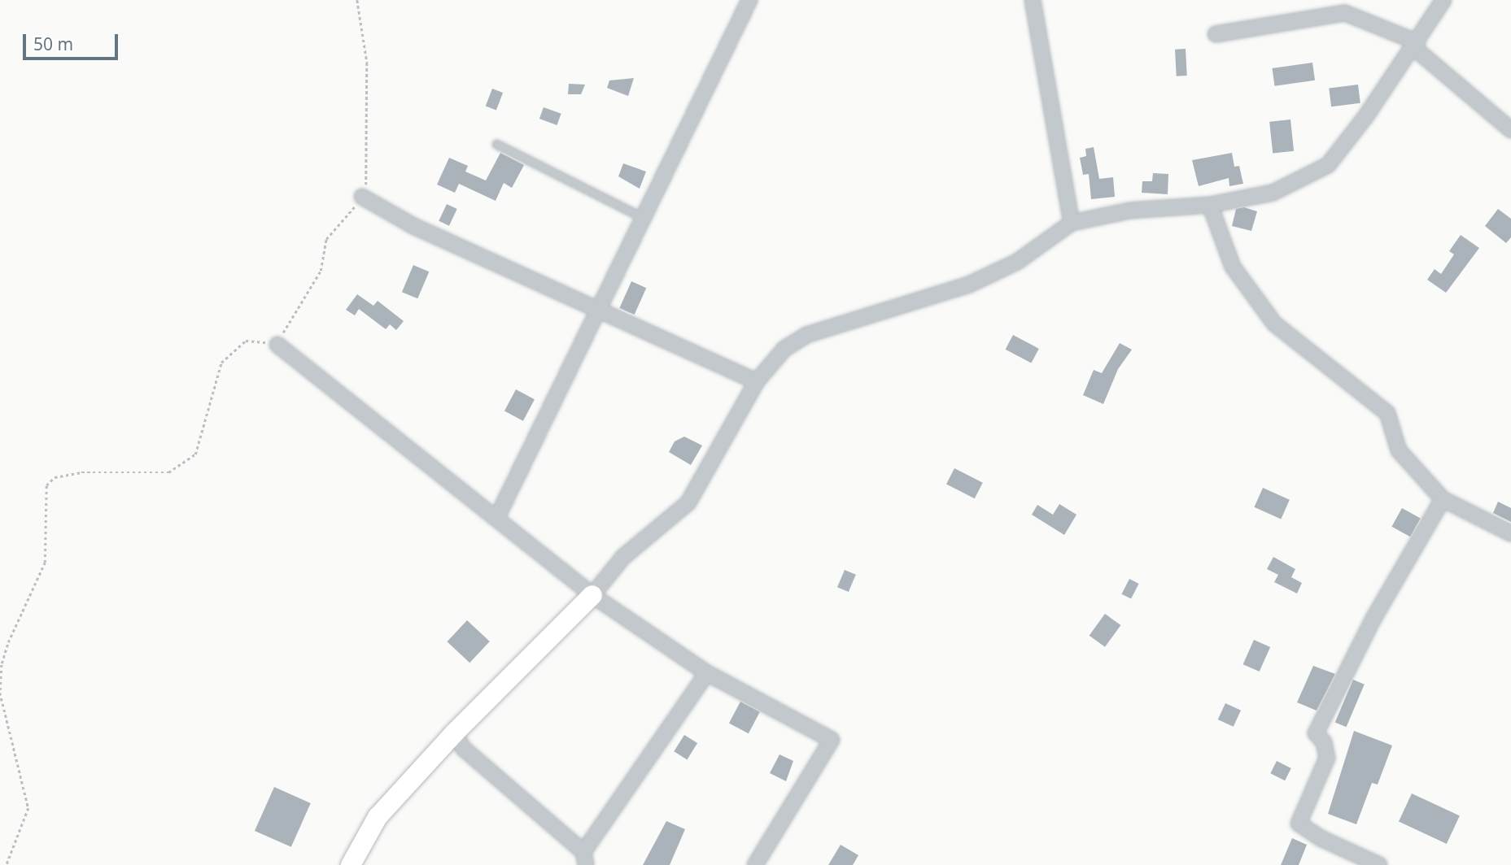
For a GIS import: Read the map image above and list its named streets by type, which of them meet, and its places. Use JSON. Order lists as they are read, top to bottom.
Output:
{
  "scale_bar": "50 m"
}
